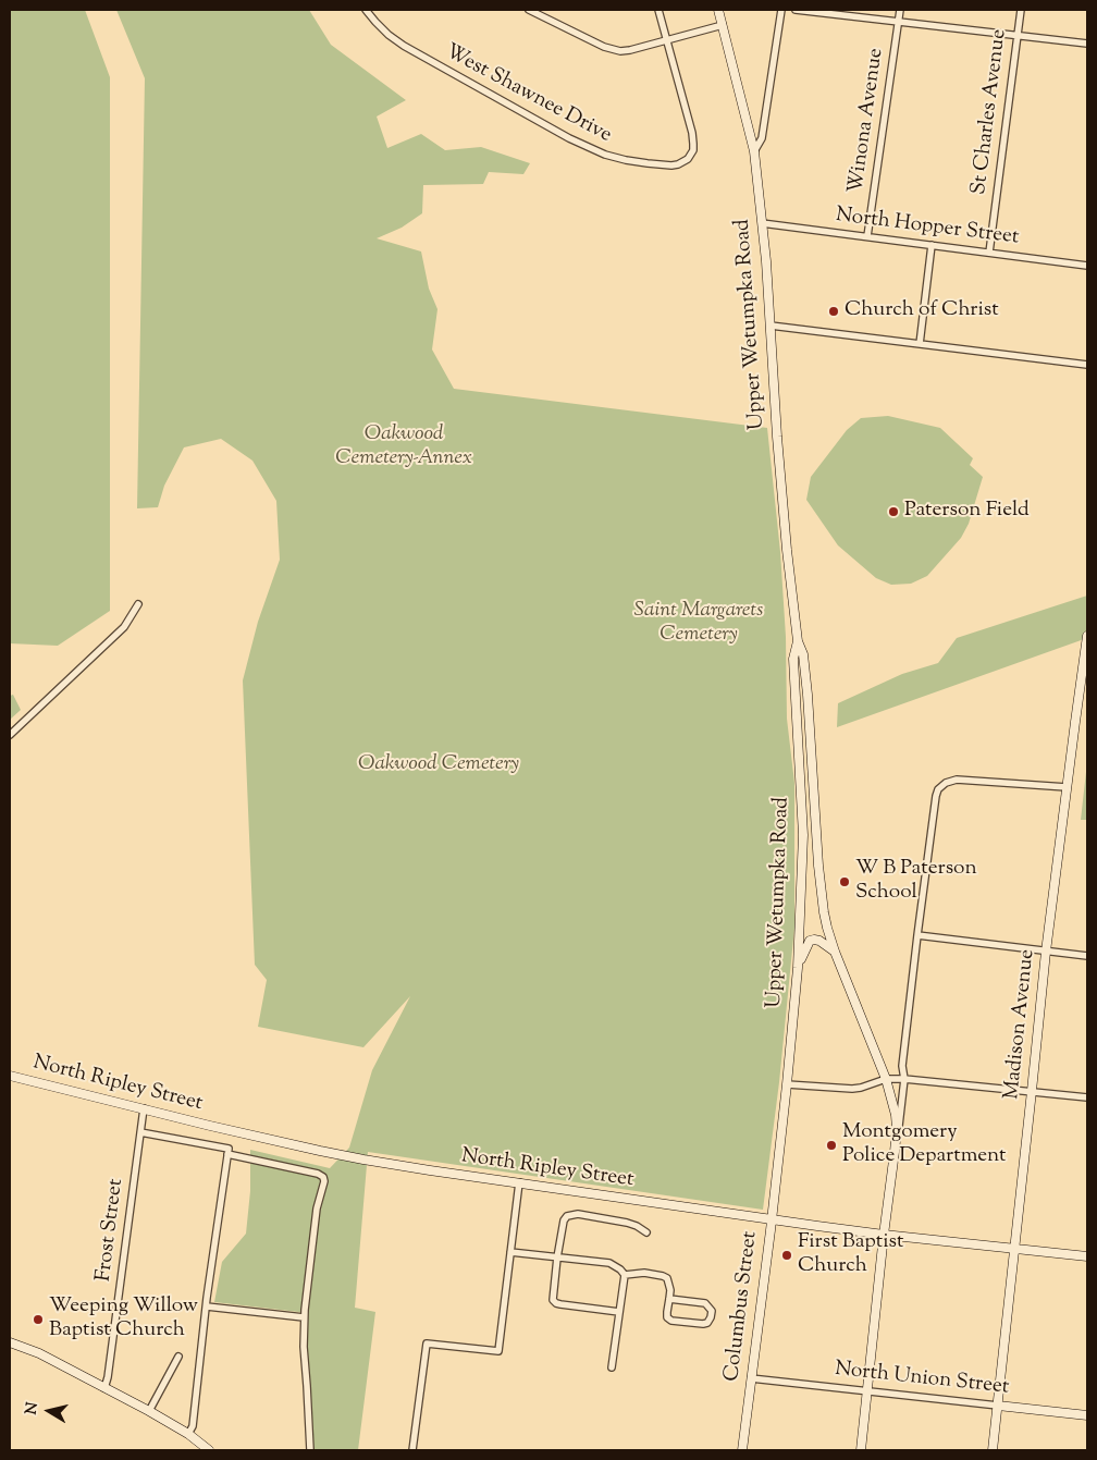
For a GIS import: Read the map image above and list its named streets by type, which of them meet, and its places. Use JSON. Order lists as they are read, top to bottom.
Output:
{
  "streets": {
    "main road": [
      "Upper Wetumpka Road",
      "Madison Avenue",
      "North Ripley Street",
      "Columbus Street",
      "North Union Street"
    ],
    "street": [
      "West Shawnee Drive",
      "St Charles Avenue",
      "Winona Avenue",
      "North Hopper Street",
      "Frost Street"
    ]
  },
  "crossings": [
    ["St Charles Avenue", "North Hopper Street"],
    ["Winona Avenue", "North Hopper Street"],
    ["North Hopper Street", "Upper Wetumpka Road"],
    ["Upper Wetumpka Road", "North Ripley Street"],
    ["Upper Wetumpka Road", "Columbus Street"],
    ["Upper Wetumpka Road", "North Union Street"],
    ["Madison Avenue", "North Ripley Street"],
    ["Madison Avenue", "North Union Street"],
    ["North Ripley Street", "Frost Street"],
    ["North Ripley Street", "Columbus Street"],
    ["Columbus Street", "North Union Street"]
  ],
  "parks": ["Oakwood Cemetery-Annex", "Saint Margarets Cemetery", "Oakwood Cemetery"],
  "places": [
    "Church of Christ",
    "Paterson Field",
    "W B Paterson School",
    "Montgomery Police Department",
    "First Baptist Church",
    "Weeping Willow Baptist Church"
  ],
  "north": "left"
}
